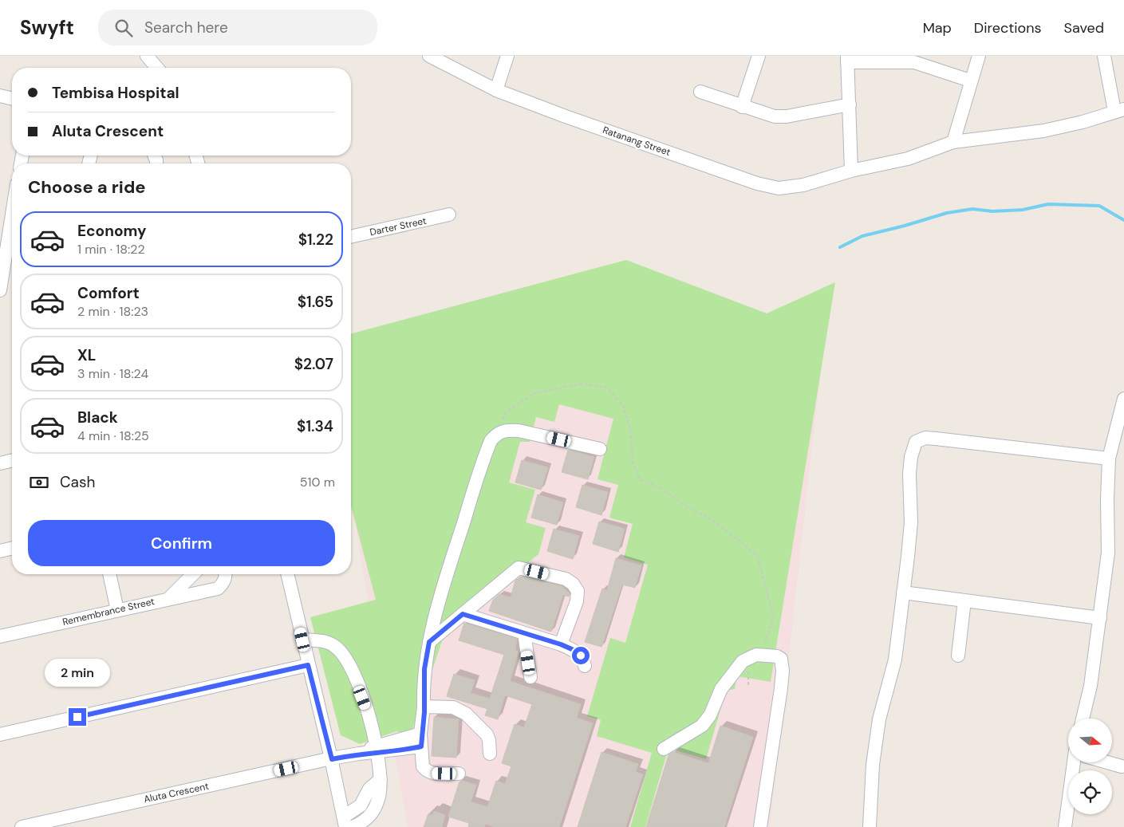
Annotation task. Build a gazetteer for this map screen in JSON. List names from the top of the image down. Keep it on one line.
{"streets":{"street":["Ratanang Street","Darter Street","Remembrance Street","Aluta Crescent"]},"north":"right","page":{"header":"Swyft","search":"Search here","nav":["Map","Directions","Saved"],"banner":["Tembisa Hospital","Aluta Crescent"],"heading":"Choose a ride","list":[{"name":"Economy","note":"1 min · 18:22","value":"$1.22"},{"name":"Comfort","note":"2 min · 18:23","value":"$1.65"},{"name":"XL","note":"3 min · 18:24","value":"$2.07"},{"name":"Black","note":"4 min · 18:25","value":"$1.34"}],"pay":["Cash","510 m"],"buttons":"Confirm","bubble":"2 min"}}
